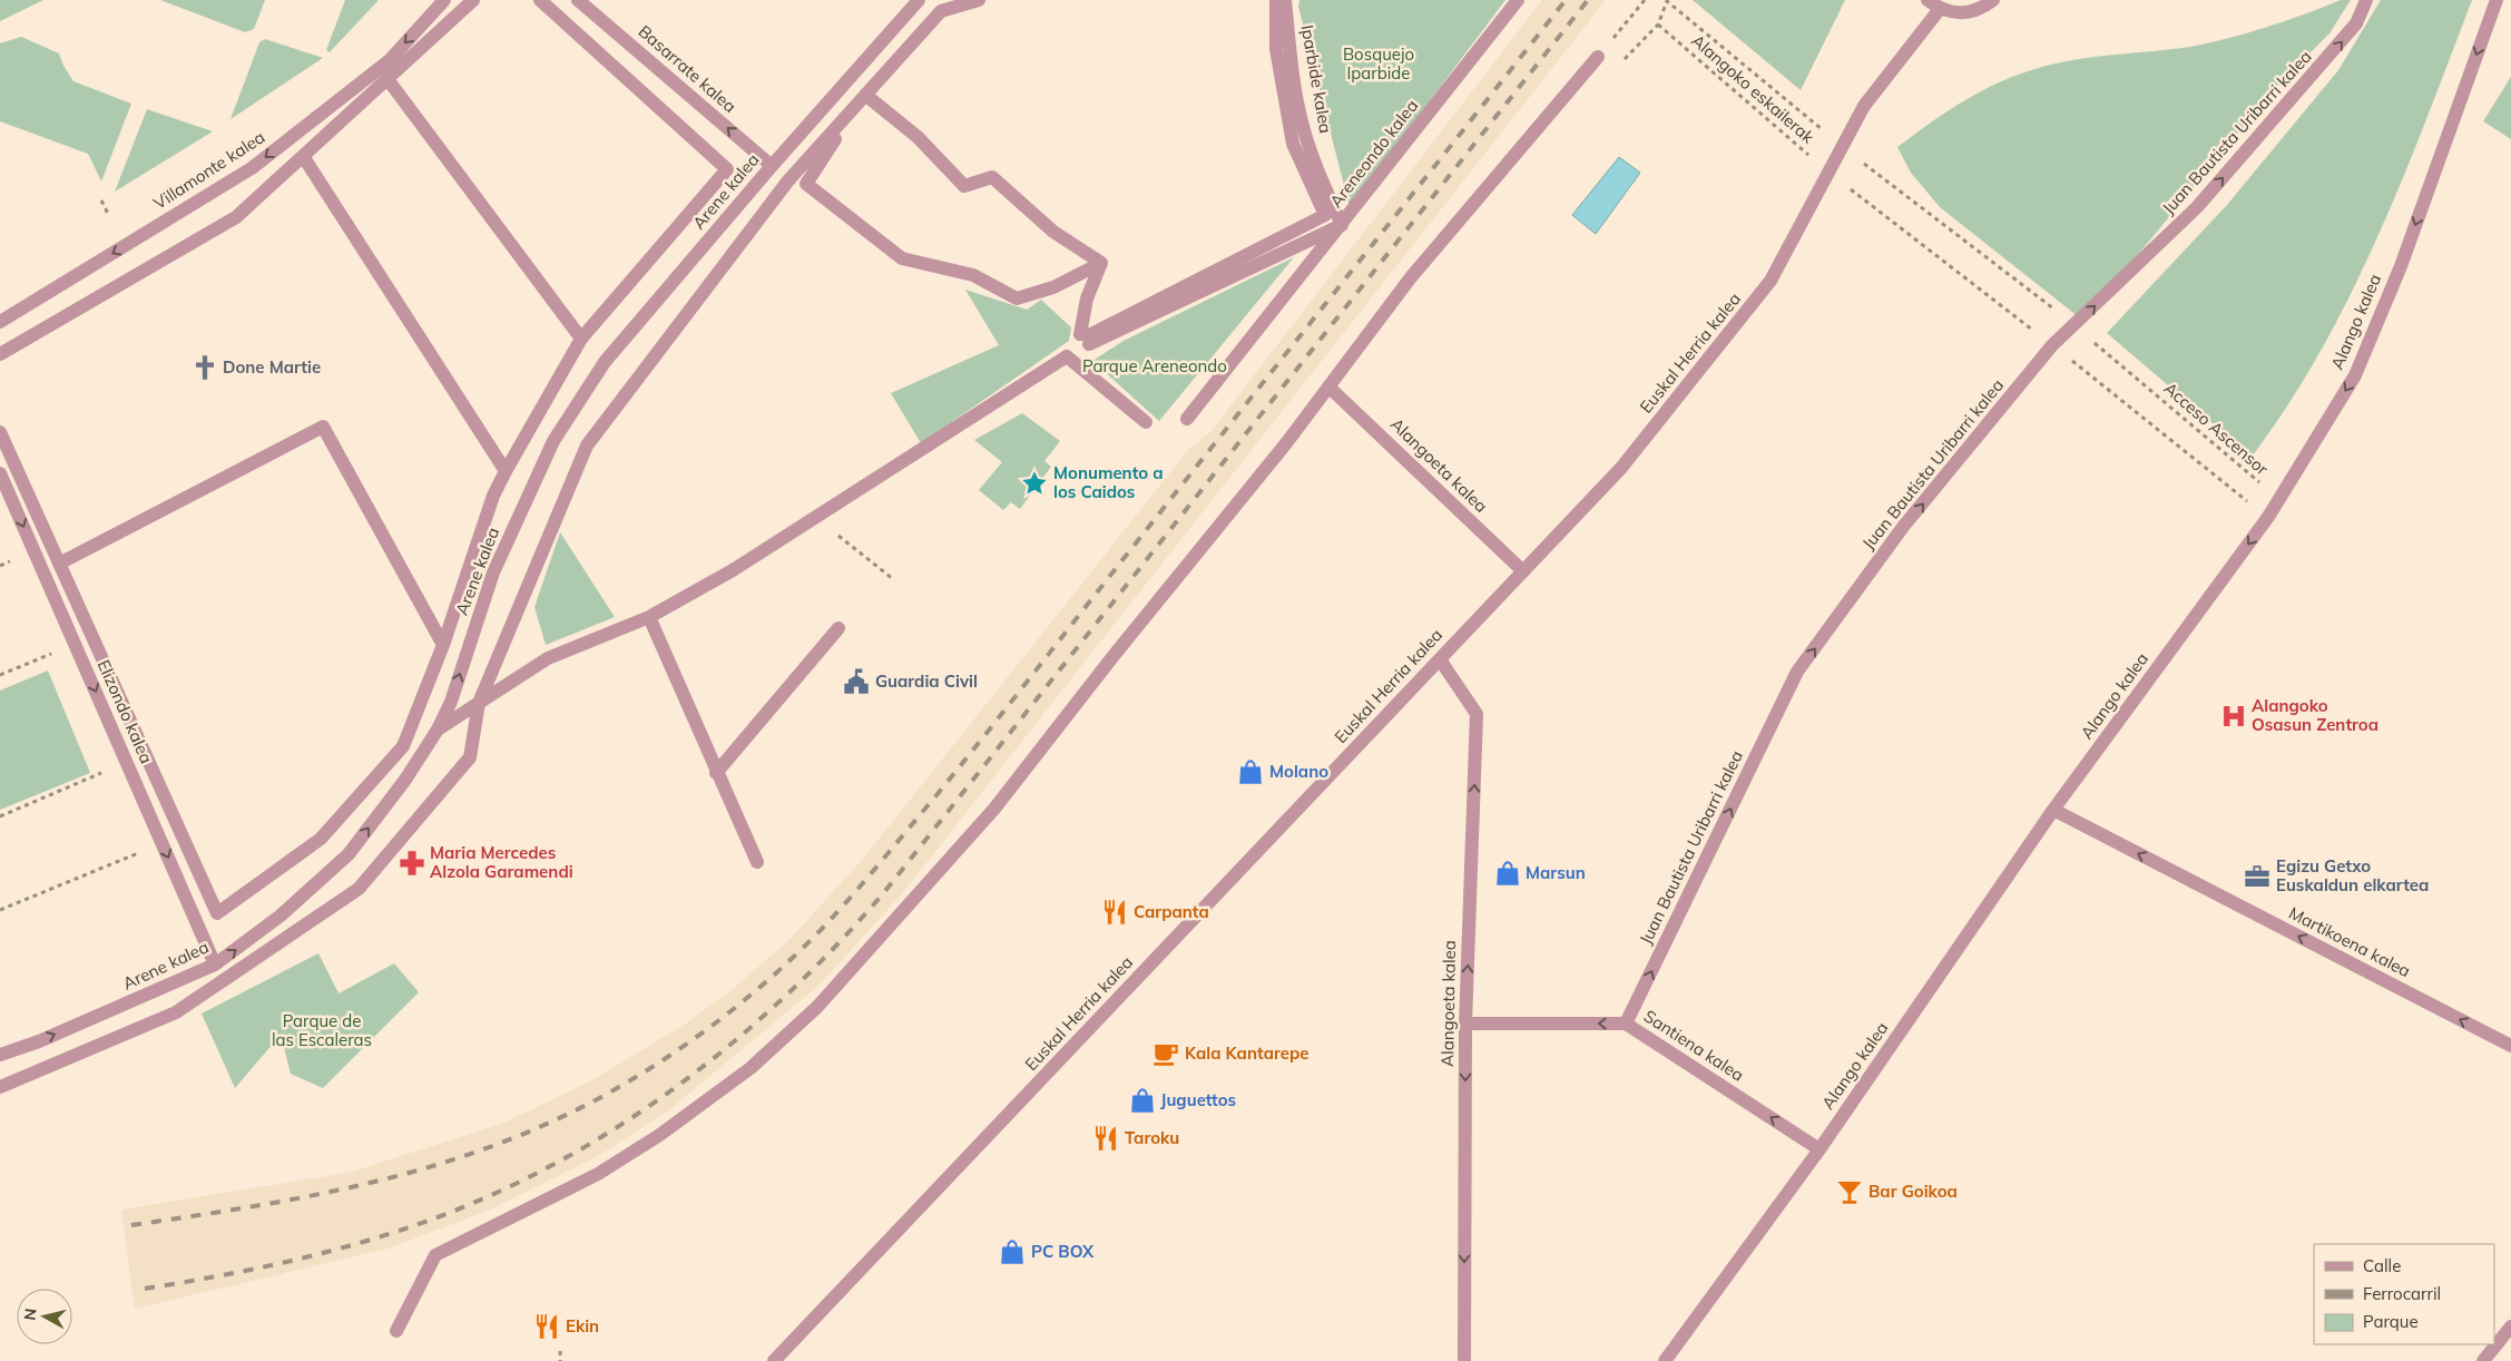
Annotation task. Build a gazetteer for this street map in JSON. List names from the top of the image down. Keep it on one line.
{"streets":{"street":["Basarrate kalea","Iparbide kalea","Juan Bautista Uribarri kalea","Areneondo kalea","Villamonte kalea","Arene kalea","Alango kalea","Euskal Herria kalea","Alangoeta kalea","Elizondo kalea","Martikoena kalea","Santiena kalea"],"path":["Alangoko eskailerak","Acceso Ascensor"]},"crossings":[["Basarrate kalea","Arene kalea"],["Iparbide kalea","Areneondo kalea"],["Alangoko eskailerak","Euskal Herria kalea"],["Juan Bautista Uribarri kalea","Santiena kalea"],["Arene kalea","Elizondo kalea"],["Alango kalea","Acceso Ascensor"],["Alango kalea","Martikoena kalea"],["Alango kalea","Santiena kalea"],["Euskal Herria kalea","Alangoeta kalea"],["Alangoeta kalea","Santiena kalea"]],"one_way":["Basarrate kalea","Juan Bautista Uribarri kalea","Alango kalea","Elizondo kalea","Martikoena kalea","Santiena kalea"],"parks":["Bosquejo Iparbide","Parque Areneondo","Parque de las Escaleras"],"places":{"church":["Done Martie"],"place":["Monumento a los Caidos"],"public building":["Guardia Civil"],"hospital":["Alangoko Osasun Zentroa"],"shop":["Molano","Marsun","Juguettos","PC BOX"],"pharmacy":["Maria Mercedes Alzola Garamendi"],"office":["Egizu Getxo Euskaldun elkartea"],"restaurant":["Carpanta","Taroku","Ekin"],"cafe":["Kala Kantarepe"],"bar":["Bar Goikoa"]},"legend":["Calle","Ferrocarril","Parque"],"north":"left"}
